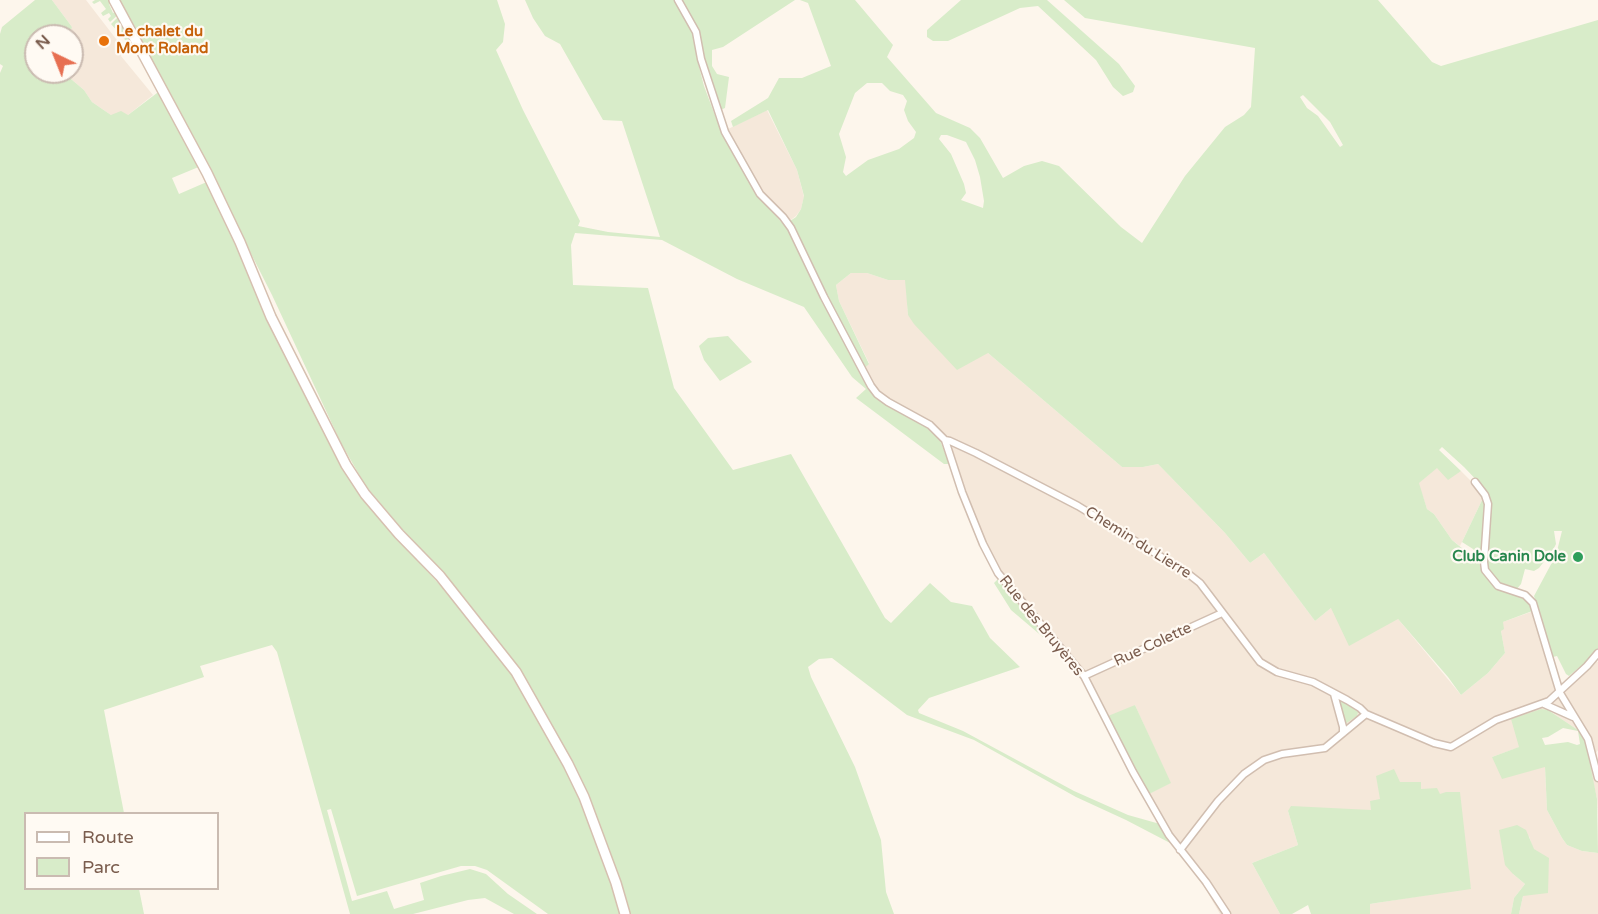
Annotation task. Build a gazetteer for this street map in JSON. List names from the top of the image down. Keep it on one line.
{"streets":{"street":["Chemin du Lierre","Rue des Bruyères","Rue Colette"]},"crossings":[["Chemin du Lierre","Rue des Bruyères"],["Chemin du Lierre","Rue Colette"],["Rue des Bruyères","Rue Colette"]],"places":["Le chalet du Mont Roland","Club Canin Dole"],"legend":["Route","Parc"],"north":"top left"}
